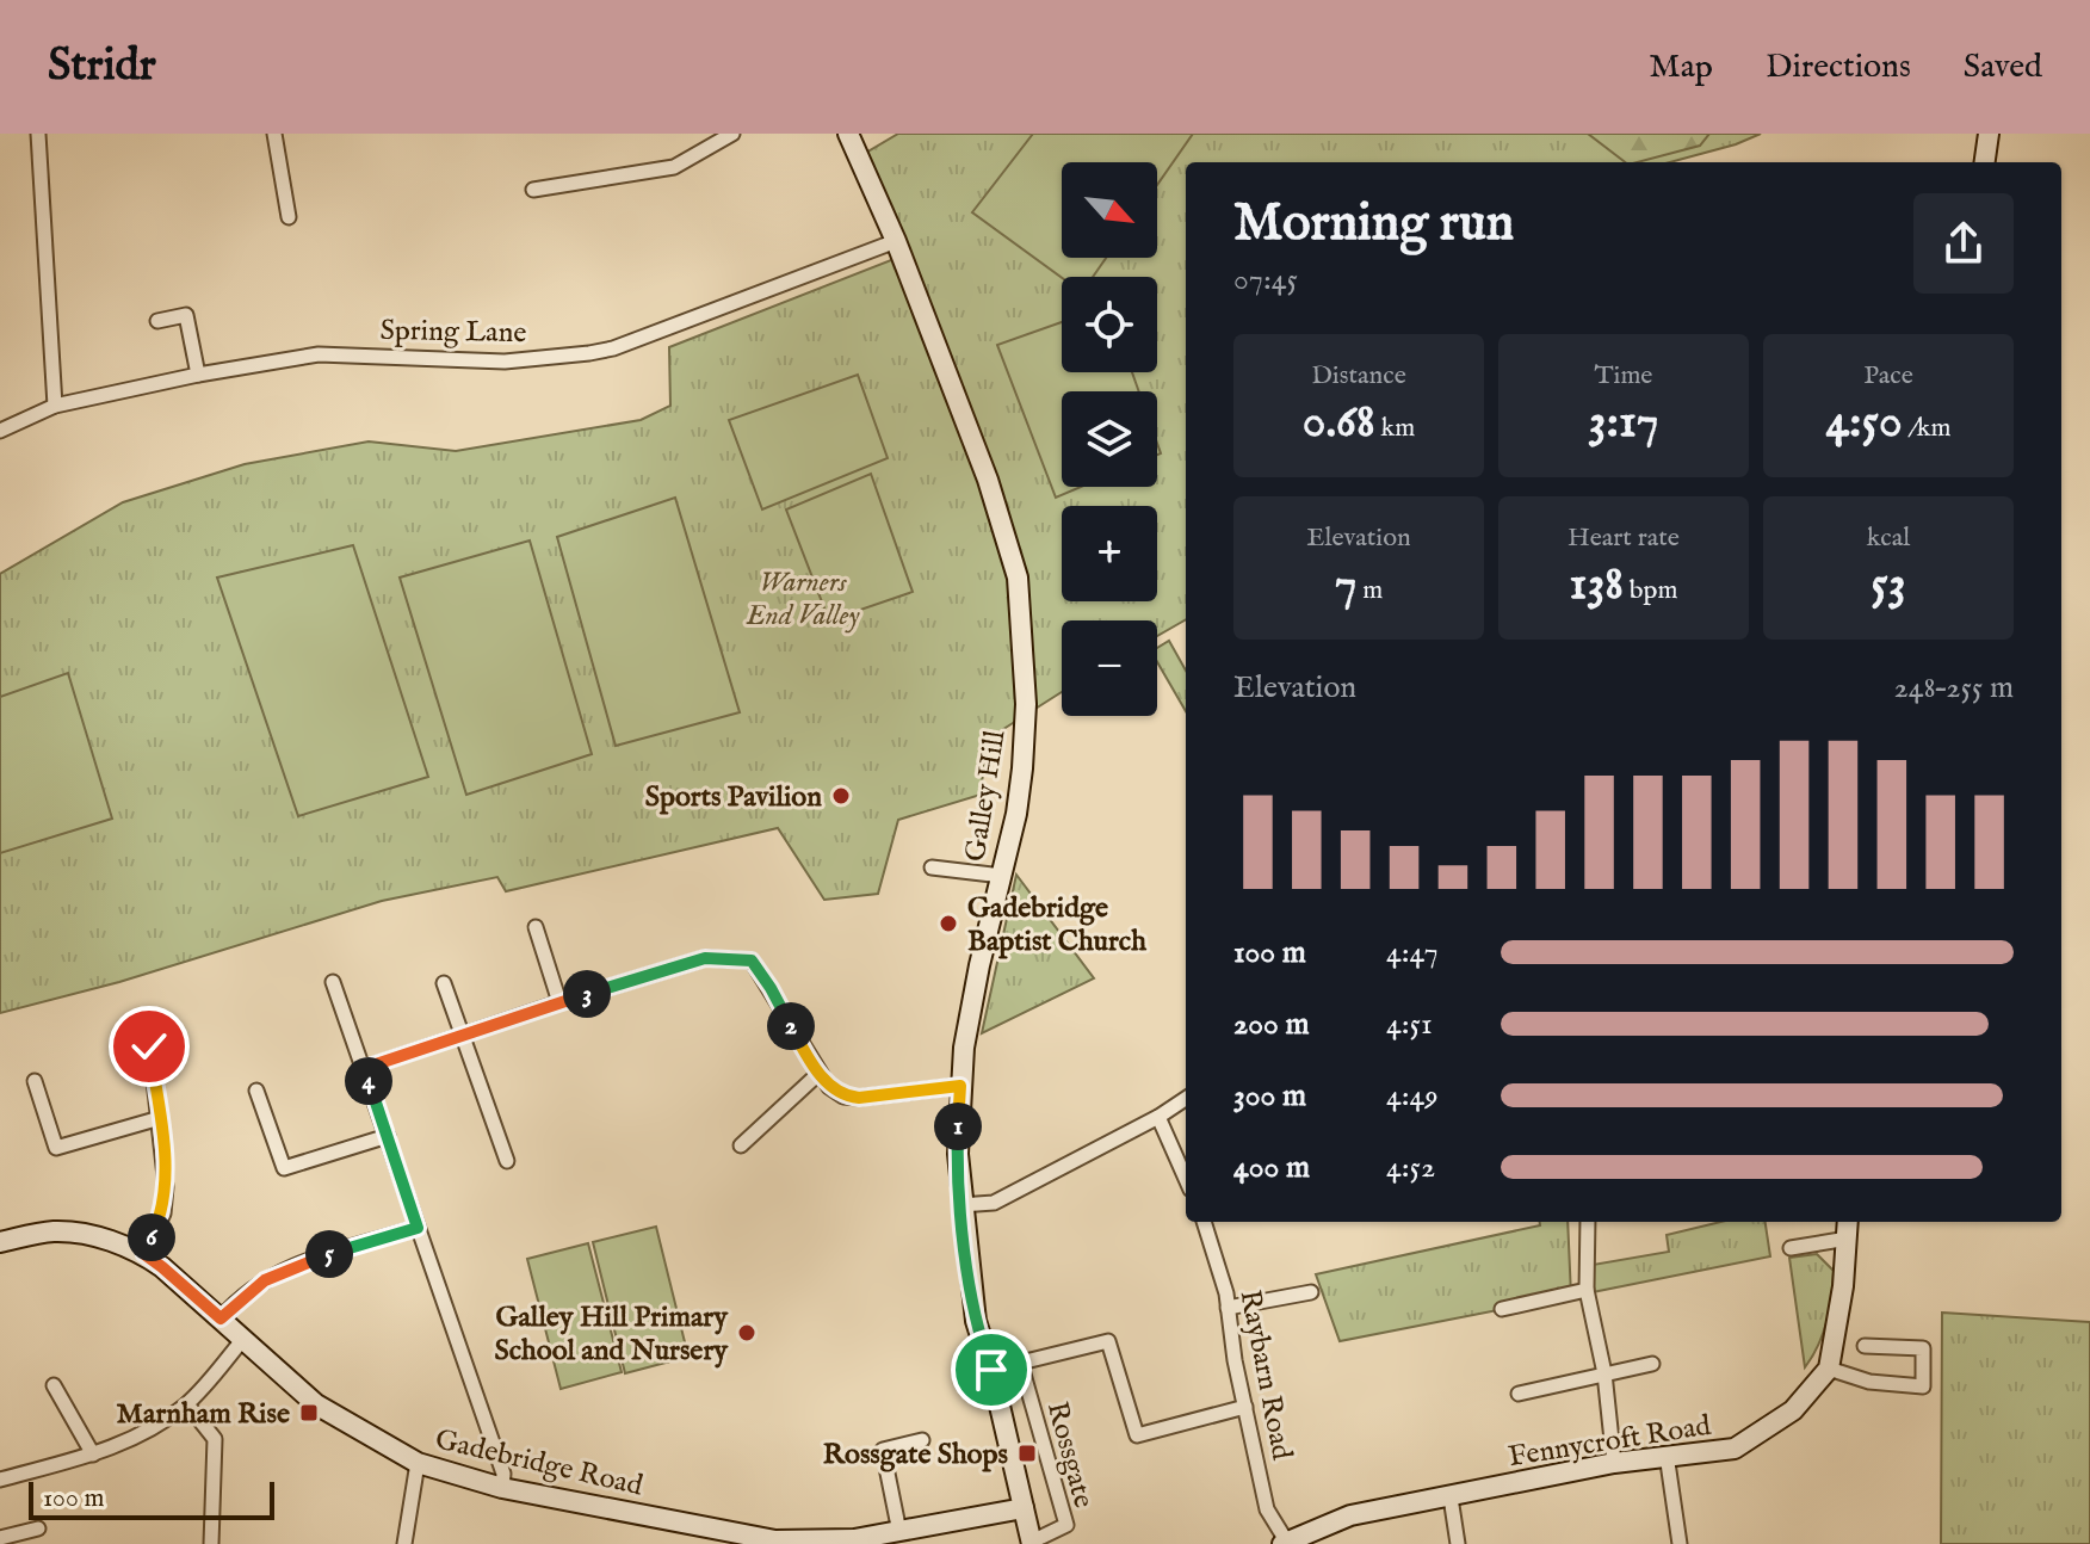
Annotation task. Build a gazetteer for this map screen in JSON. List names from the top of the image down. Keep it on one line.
{"streets":{"street":["Spring Lane","Galley Hill","Raybarn Road","Fennycroft Road","Rossgate","Gadebridge Road"]},"crossings":[["Spring Lane","Galley Hill"],["Galley Hill","Rossgate"],["Galley Hill","Gadebridge Road"],["Raybarn Road","Fennycroft Road"]],"parks":["Warners End Valley"],"places":{"other":["Sports Pavilion","Gadebridge Baptist Church","Galley Hill Primary School and Nursery"],"transit":["Marnham Rise","Rossgate Shops"]},"scale_bar":"100 m","north":"bottom right","page":{"header":"Stridr","nav":["Map","Directions","Saved"],"map_buttons":["+","−"],"heading":["Morning run","07:45"],"stats":[["Distance","0.68 km"],["Time","3:17"],["Pace","4:50 /km"],["Elevation","7 m"],["Heart rate","138 bpm"],["kcal","53"]],"chart":["Elevation","248–255 m"],"list":[{"name":"100 m","note":"4:47"},{"name":"200 m","note":"4:51"},{"name":"300 m","note":"4:49"},{"name":"400 m","note":"4:52"}],"pins":["3","2","4","1","6","5"],"scale":"100 m"}}
